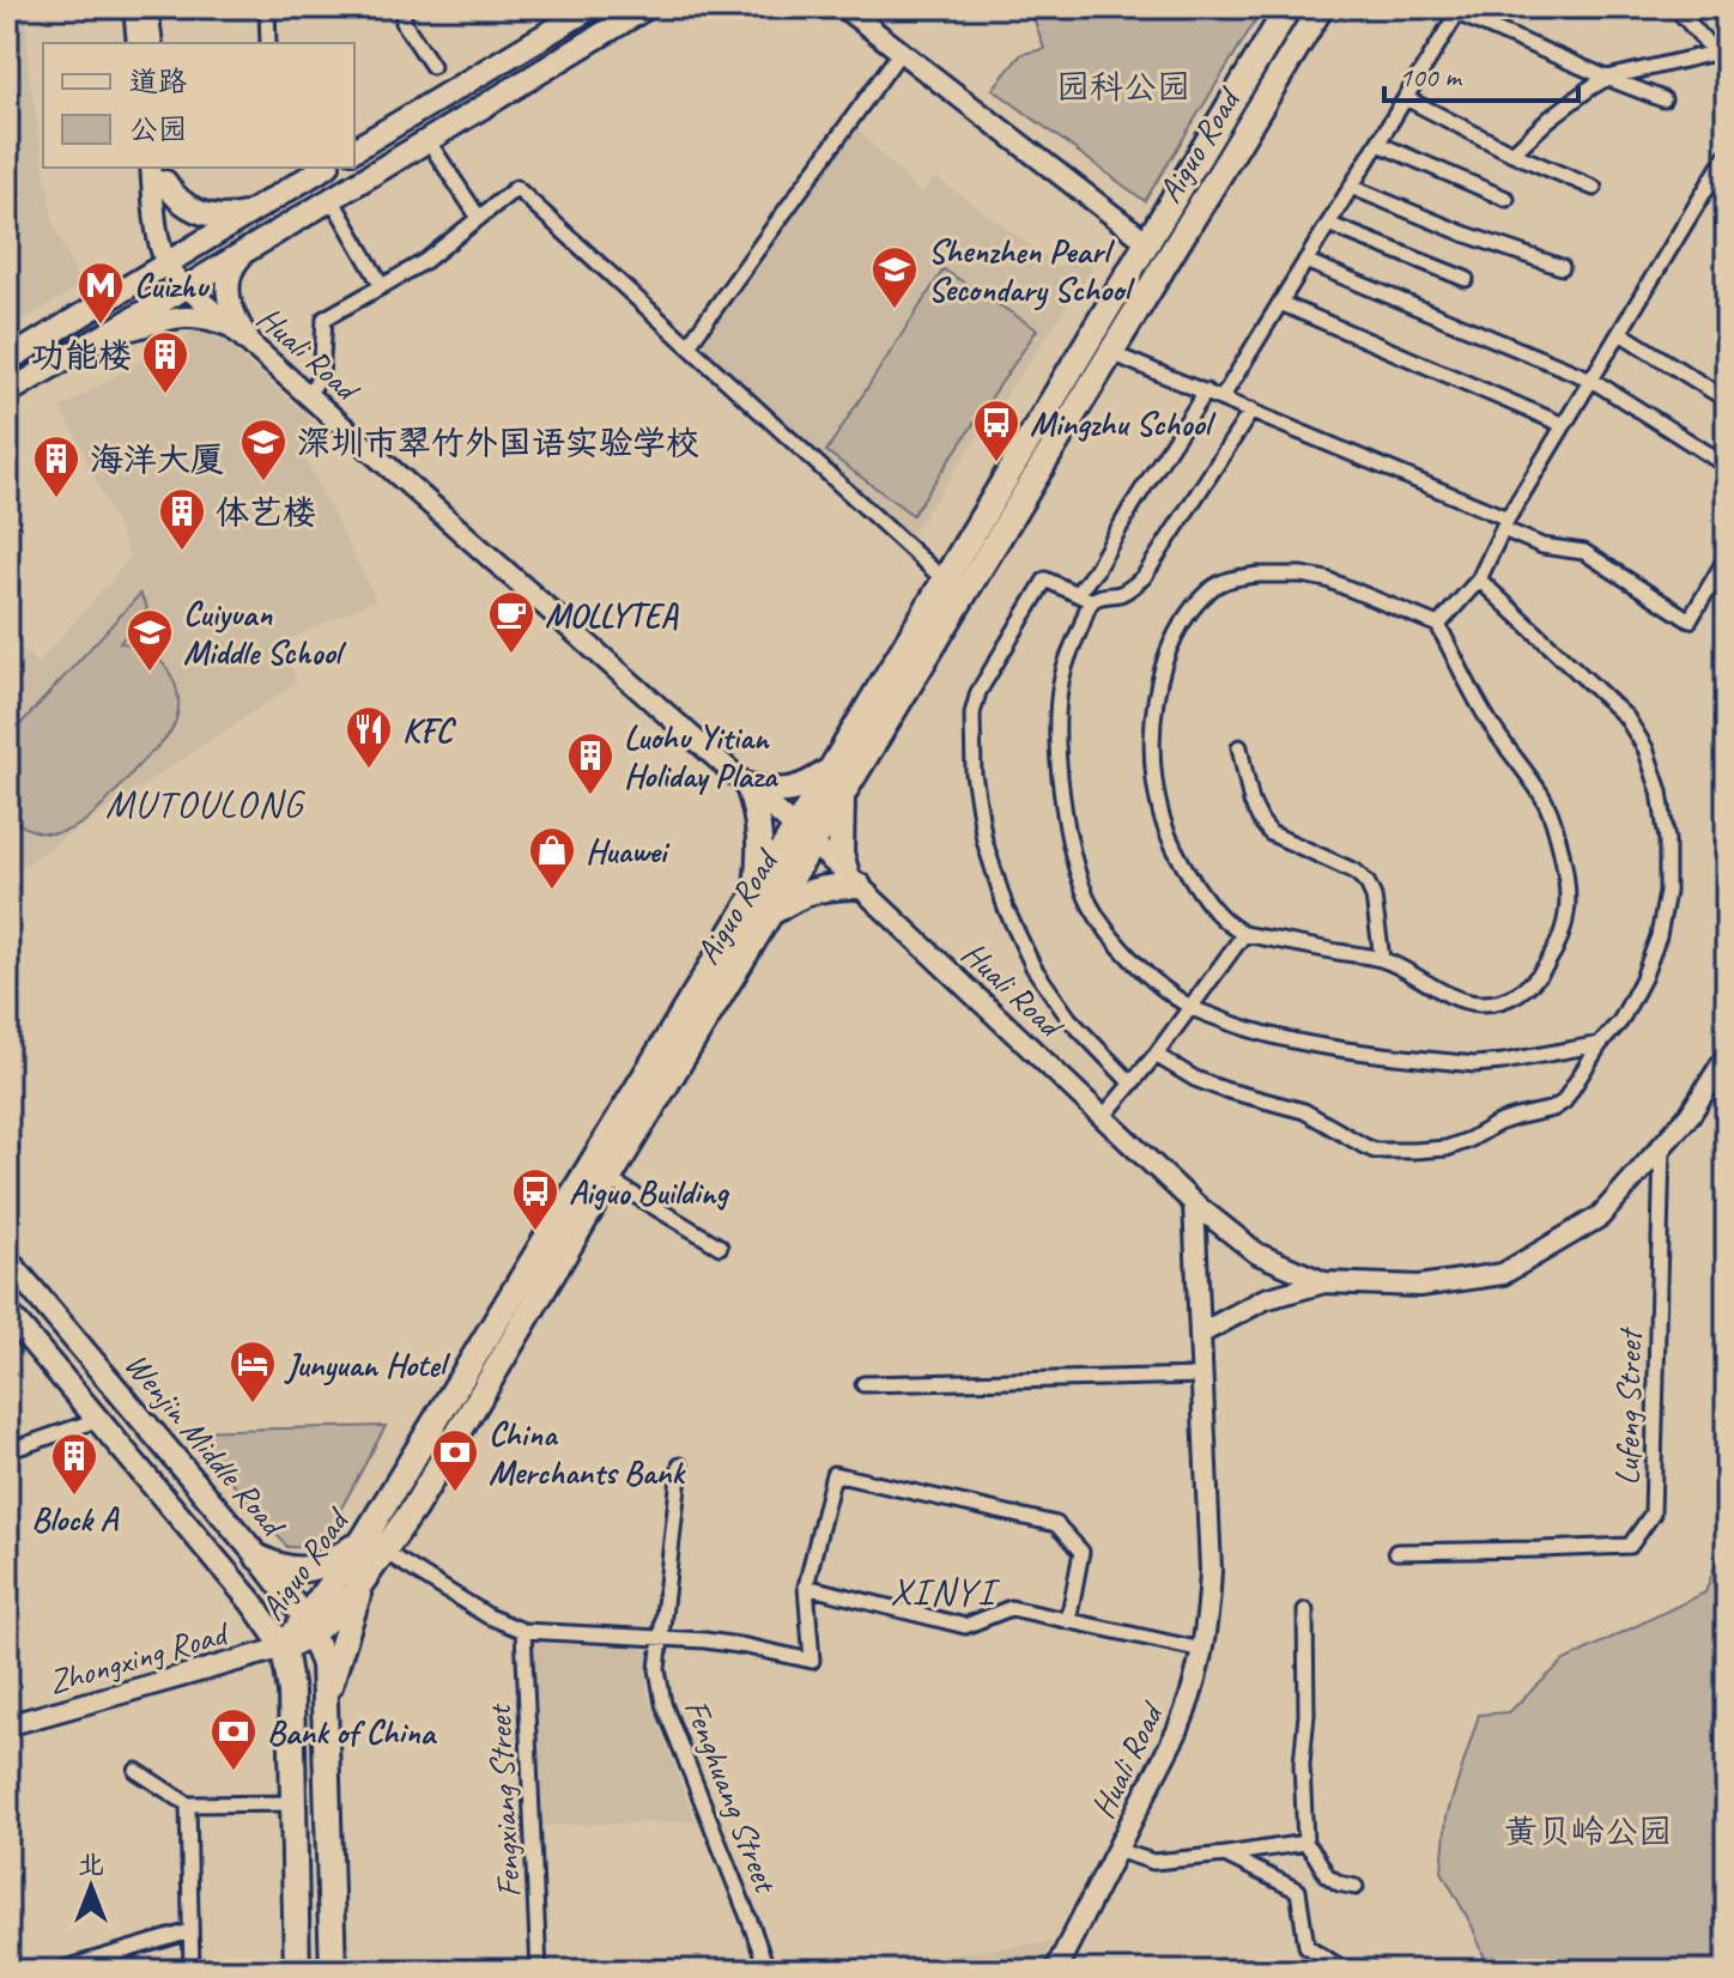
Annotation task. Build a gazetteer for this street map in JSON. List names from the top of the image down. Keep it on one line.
{"streets":{"highway":["Aiguo Road","Wenjin Middle Road"],"street":["Huali Road","Lufeng Street","Zhongxing Road","Fenghuang Street","Fengxiang Street"]},"crossings":[["Aiguo Road","Huali Road"],["Aiguo Road","Wenjin Middle Road"],["Aiguo Road","Zhongxing Road"],["Wenjin Middle Road","Zhongxing Road"]],"districts":["MUTOULONG","XINYI"],"parks":["园科公园","黄贝岭公园"],"places":{"school or university":["Shenzhen Pearl Secondary School","深圳市翠竹外国语实验学校","Cuiyuan Middle School"],"metro station":["Cuizhu"],"building":["功能楼","海洋大厦","体艺楼","Luohu Yitian Holiday Plaza","Block A"],"bus stop":["Mingzhu School","Aiguo Building"],"cafe":["MOLLYTEA"],"restaurant":["KFC"],"shop":["Huawei"],"hotel":["Junyuan Hotel"],"bank":["China Merchants Bank","Bank of China"]},"legend":["道路","公园"],"scale_bar":"100 m","north":"top"}
